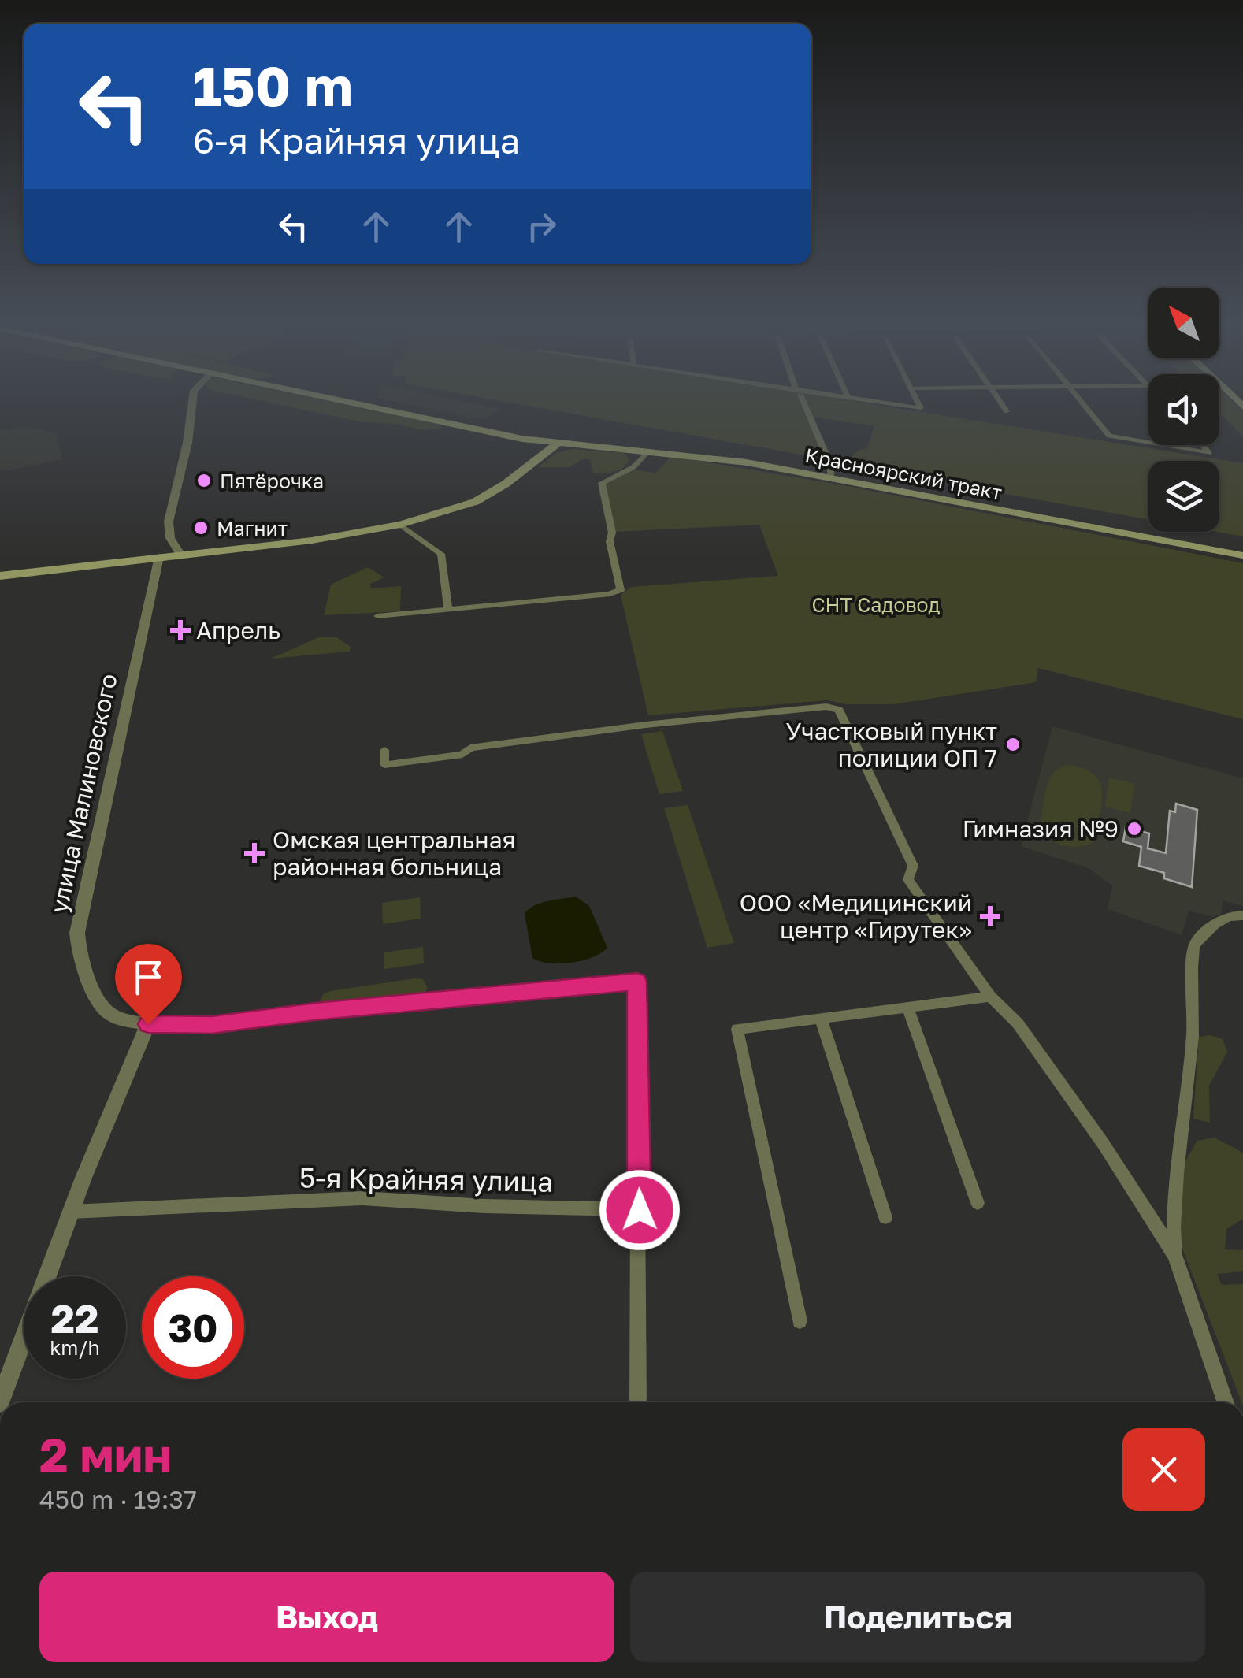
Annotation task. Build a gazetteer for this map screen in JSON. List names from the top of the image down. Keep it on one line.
{"streets":{"main road":["Красноярский тракт"],"street":["улица Малиновского","5-я Крайняя улица"]},"parks":["СНТ Садовод"],"places":{"other":["Пятёрочка","Магнит","Участковый пункт полиции ОП 7","Гимназия №9"],"health":["Апрель","Омская центральная районная больница","ООО «Медицинский центр «Гирутек»"]},"north":"top left","page":{"turn":["150 m","6-я Крайняя улица"],"speed":"22 km/h","limit":"30","heading":["2 мин","450 m · 19:37"],"buttons":["Выход","Поделиться"]}}
